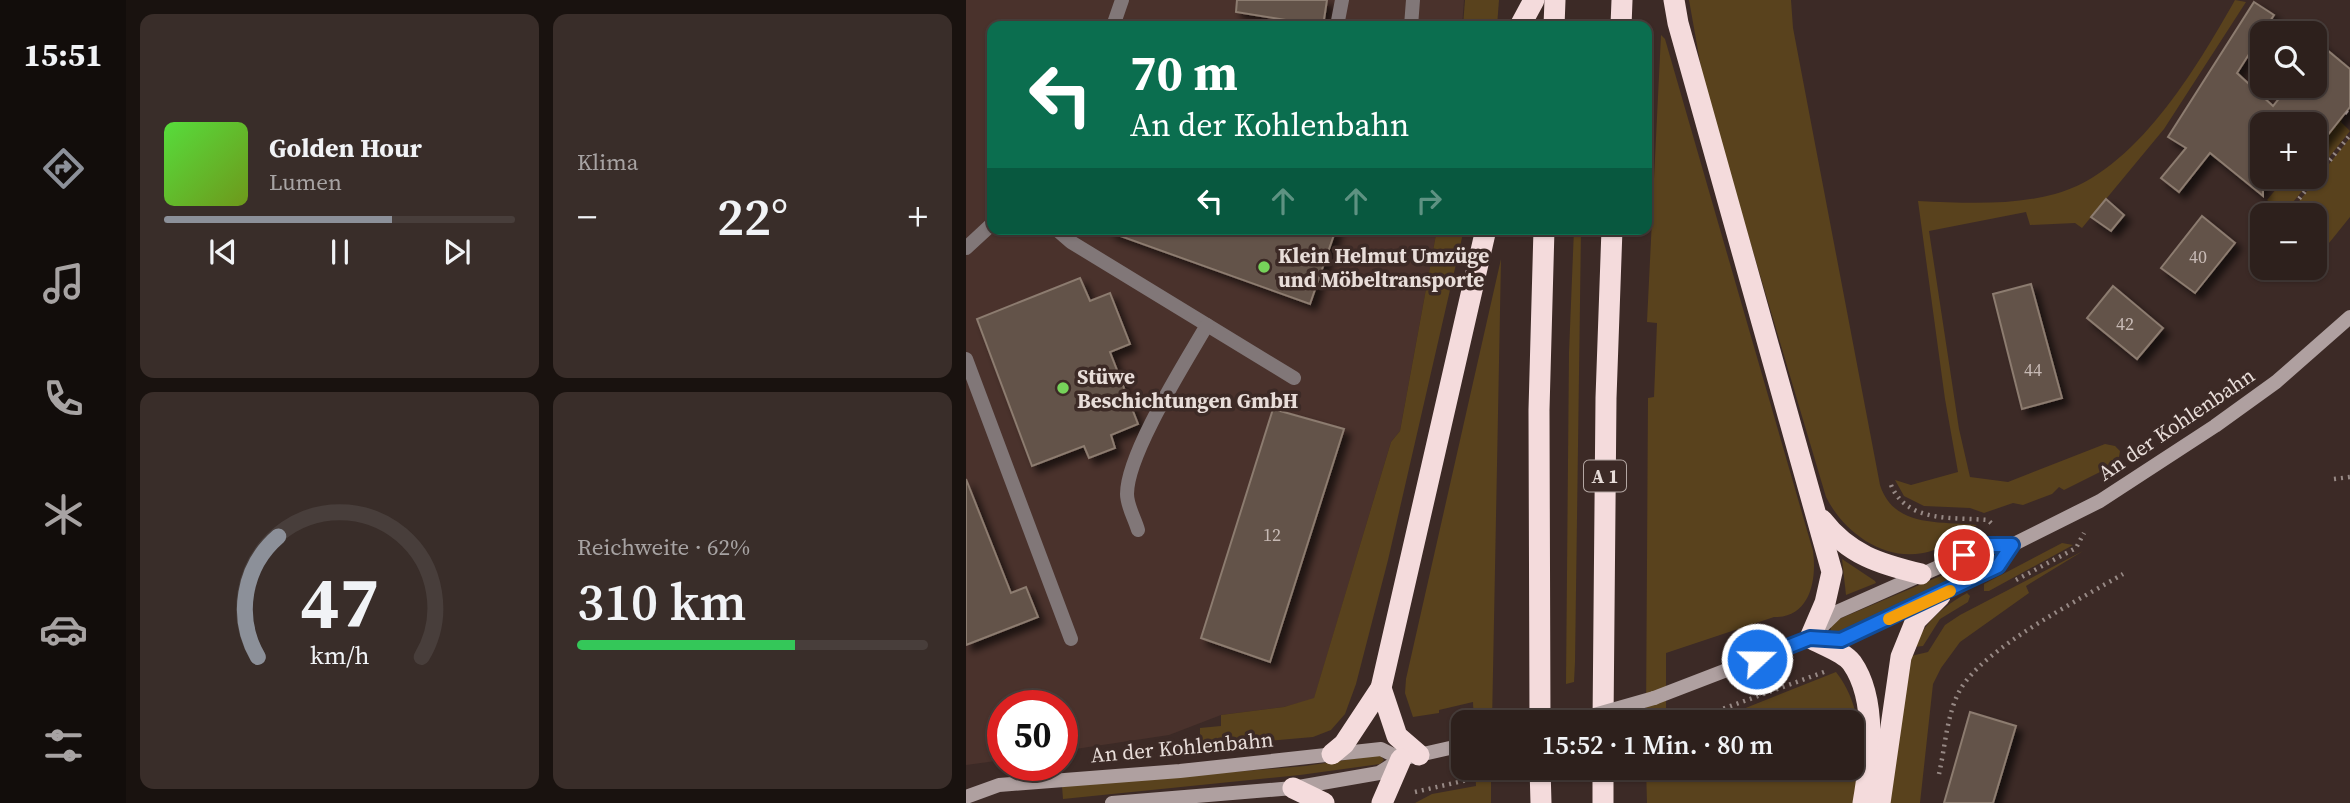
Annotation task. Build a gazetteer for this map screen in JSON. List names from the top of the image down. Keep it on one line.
{"streets":{"highway":["A 1"],"main road":["An der Kohlenbahn"]},"places":["Klein Helmut Umzüge und Möbeltransporte","Stüwe Beschichtungen GmbH"],"house_numbers":["40","42","44","12"],"page":{"tabs":"15:51","tile":["Klima",["Reichweite · 62%","310 km"]],"map_buttons":["+","−"],"turn":["70 m","An der Kohlenbahn"],"song":["Golden Hour","Lumen"],"heat":["−","22°","+"],"limit":"50","trip":"15:52 · 1 Min. · 80 m","gauge":["47","km/h"]}}
